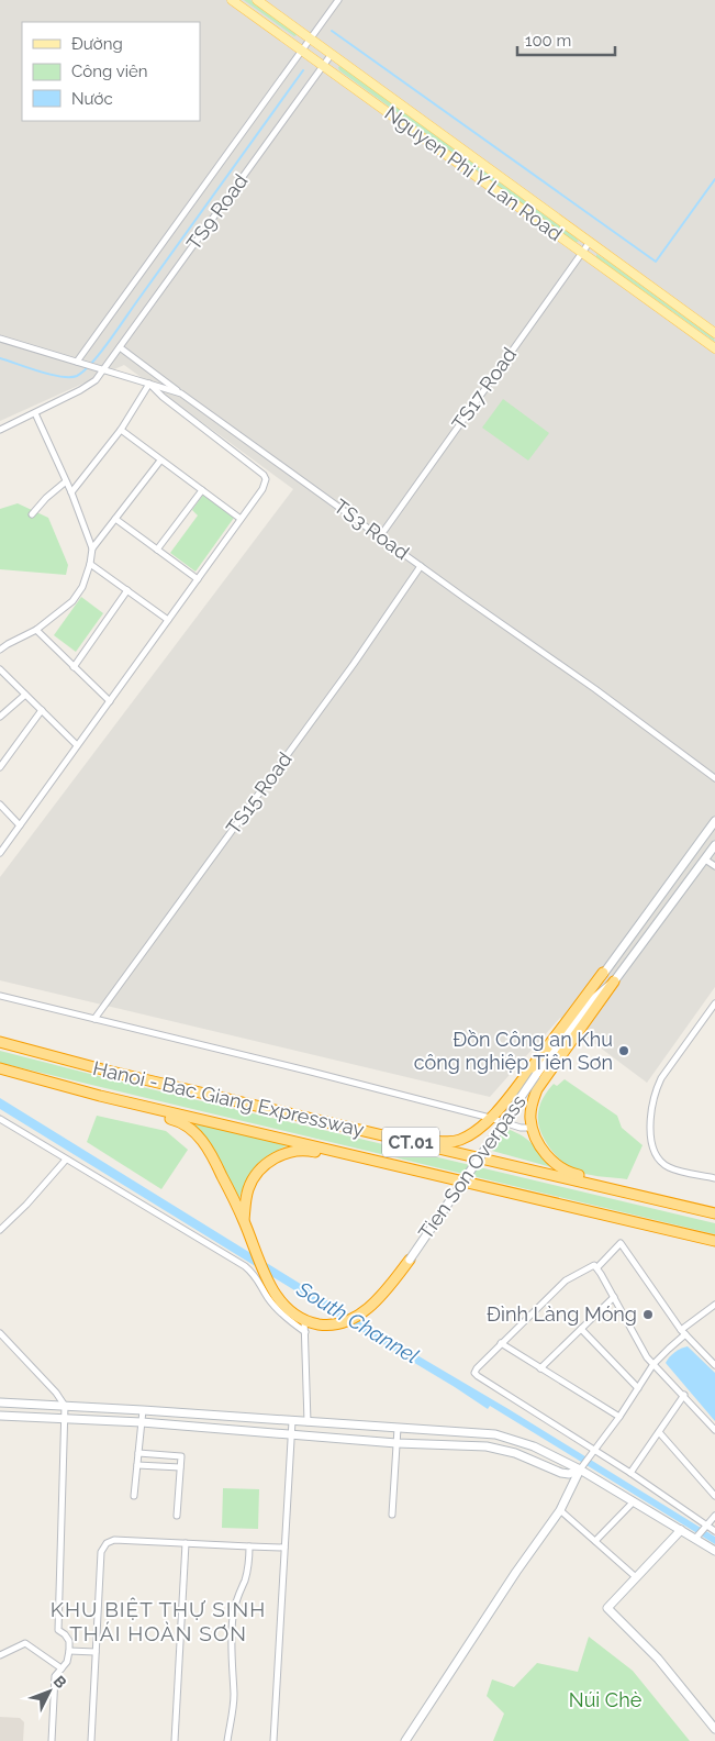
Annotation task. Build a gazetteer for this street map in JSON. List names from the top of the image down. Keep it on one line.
{"streets":{"highway":["Hanoi - Bac Giang Expressway","CT.01"],"main road":["Nguyen Phi Y Lan Road","Tien Son Overpass"],"street":["TS9 Road","TS17 Road","TS3 Road","TS15 Road"]},"crossings":[["Nguyen Phi Y Lan Road","TS9 Road"],["Nguyen Phi Y Lan Road","TS17 Road"],["TS9 Road","TS3 Road"],["TS17 Road","TS3 Road"],["TS3 Road","TS15 Road"]],"districts":["KHU BIỆT THỰ SINH THÁI HOÀN SƠN"],"water":["South Channel"],"parks":["Núi Chè"],"places":["Đồn Công an Khu công nghiệp Tiên Sơn","Đình Làng Móng"],"legend":["Đường","Công viên","Nước"],"scale_bar":"100 m","north":"top right"}
